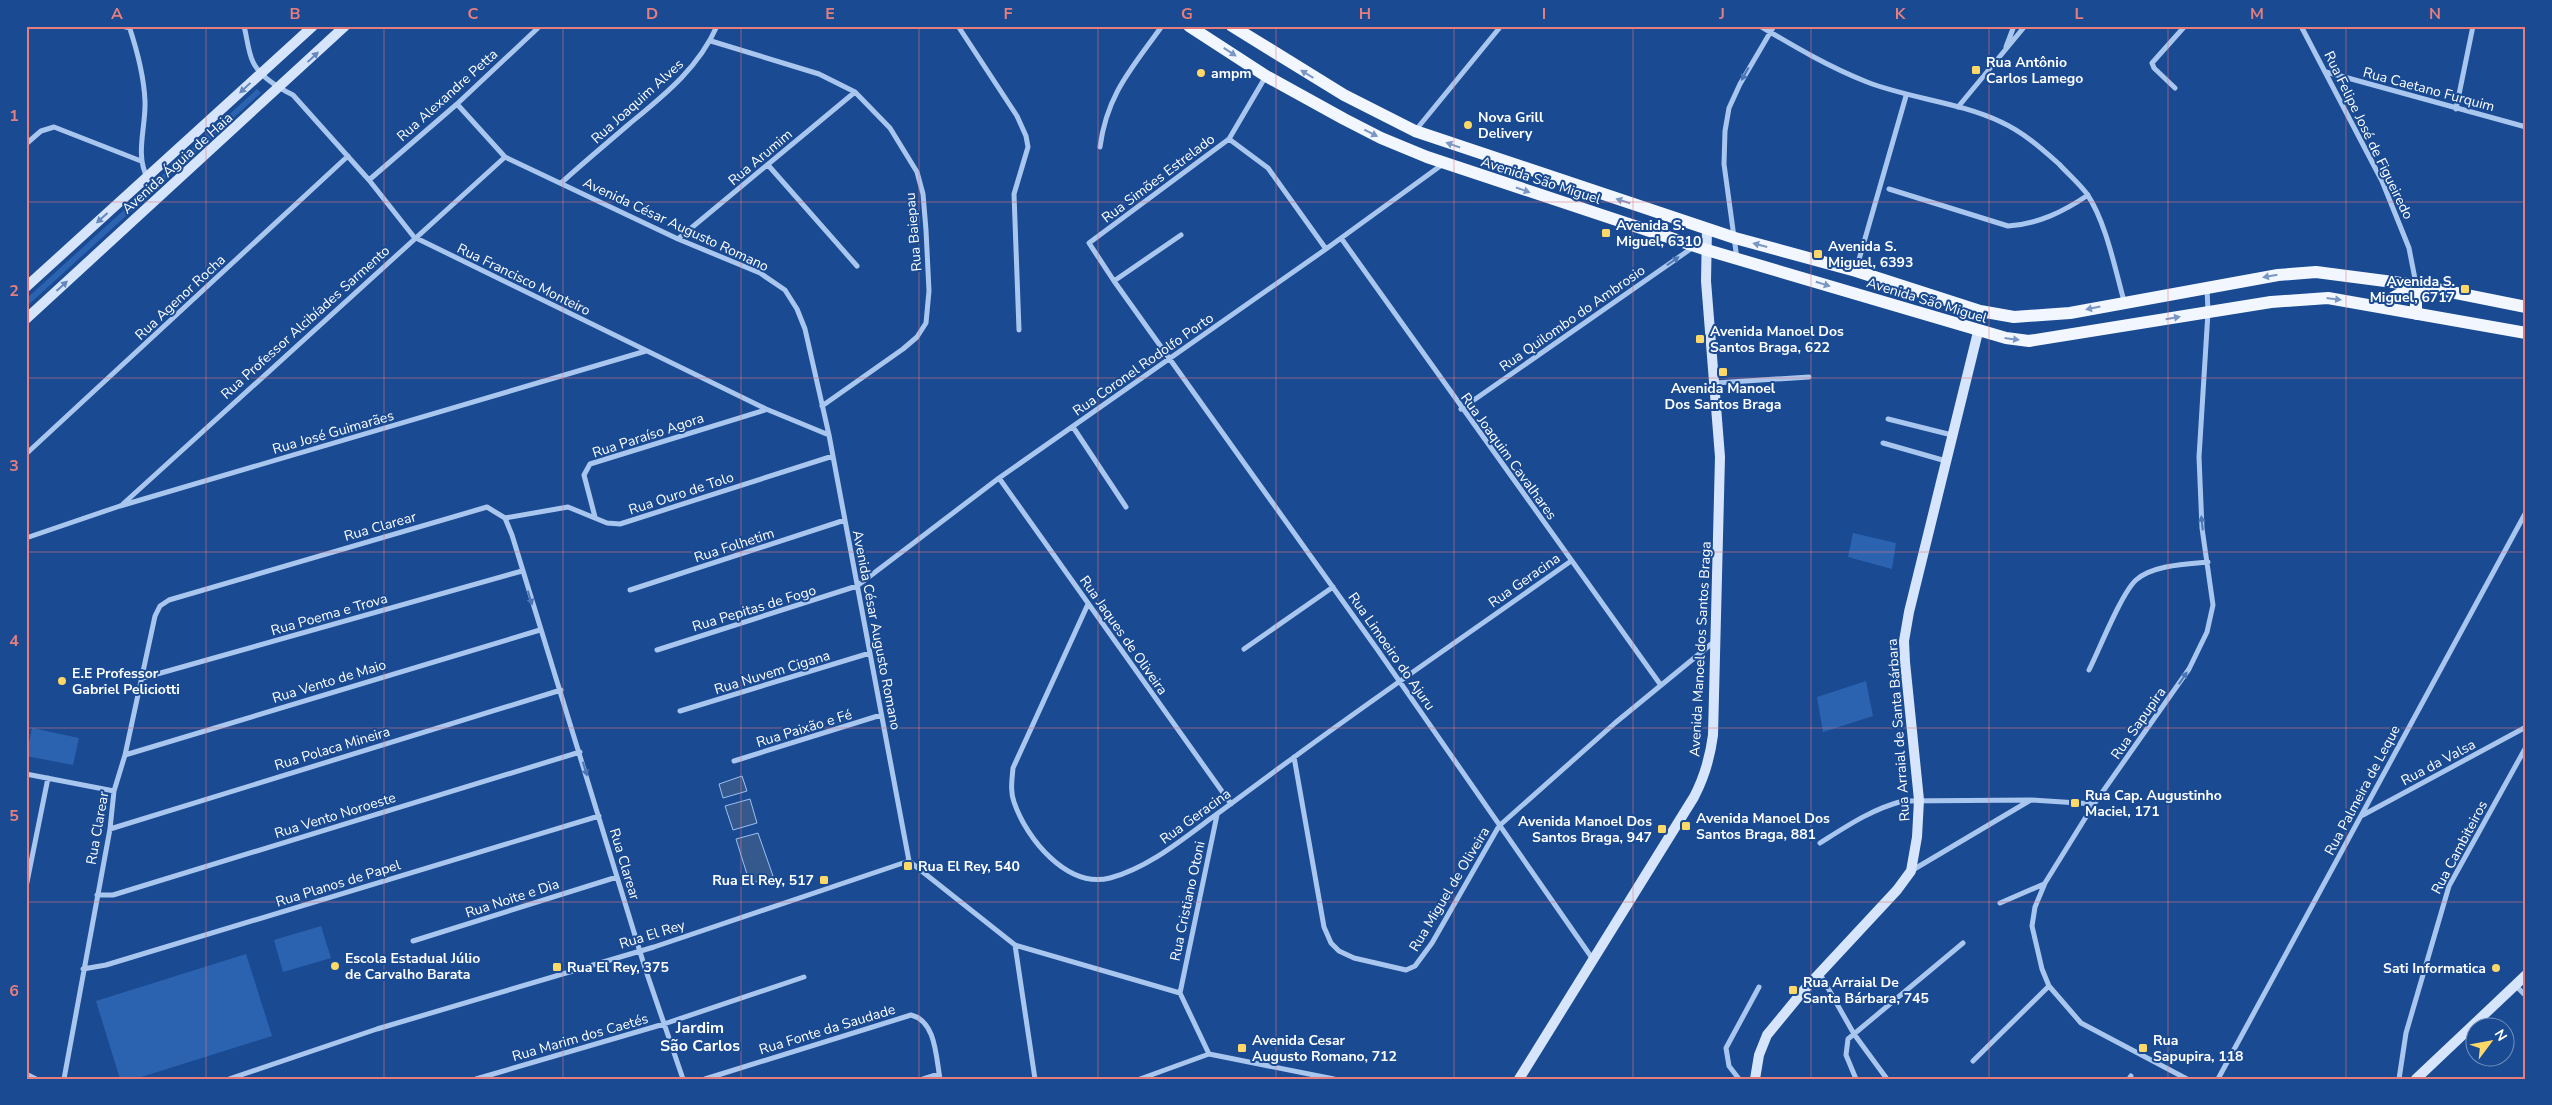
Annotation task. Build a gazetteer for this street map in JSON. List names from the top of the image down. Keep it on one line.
{"streets":{"main road":["Avenida São Miguel"],"street":["Rua Caetano Furquim","Rua Alexandre Petta","Rua Joaquim Alves","Rua Felipe José de Figueiredo","Rua Arumim","Avenida Águia de Haia","Rua Simões Estrelado","Avenida César Augusto Romano","Rua Baiepau","Rua Francisco Monteiro","Rua Agenor Rocha","Rua Quilombo do Ambrosio","Rua Professor Alcibíades Sarmento","Rua Coronel Rodolfo Porto","Rua José Guimarães","Rua Paraíso Agora","Rua Joaquim Cavalhares","Rua Ouro de Tolo","Rua Clarear","Rua Folhetim","Rua Geracina","Rua Pepitas de Fogo","Rua Poema e Trova","Rua Jaques de Oliveira","Avenida Manoel dos Santos Braga","Rua Limoeiro do Ajuru","Rua Nuvem Cigana","Rua Vento de Maio","Rua Sapupira","Rua Paixão e Fé","Rua Arraial de Santa Bárbara","Rua Polaca Mineira","Rua da Valsa","Rua Palmeira de Leque","Rua Vento Noroeste","Rua Cambiteiros","Rua Planos de Papel","Rua Miguel de Oliveira","Rua Noite e Dia","Rua Cristiano Otoni","Rua El Rey","Rua Fonte da Saudade","Rua Marim dos Caetés"]},"crossings":[["Rua Caetano Furquim","Rua Felipe José de Figueiredo"],["Rua Alexandre Petta","Avenida César Augusto Romano"],["Rua Alexandre Petta","Rua Francisco Monteiro"],["Rua Joaquim Alves","Avenida César Augusto Romano"],["Rua Joaquim Alves","Rua Baiepau"],["Rua Felipe José de Figueiredo","Avenida São Miguel"],["Rua Arumim","Avenida César Augusto Romano"],["Rua Arumim","Rua Baiepau"],["Avenida Águia de Haia","Rua Francisco Monteiro"],["Rua Simões Estrelado","Avenida São Miguel"],["Rua Simões Estrelado","Rua Limoeiro do Ajuru"],["Avenida São Miguel","Rua Quilombo do Ambrosio"],["Avenida São Miguel","Rua Coronel Rodolfo Porto"],["Avenida São Miguel","Avenida Manoel dos Santos Braga"],["Avenida São Miguel","Rua Sapupira"],["Avenida São Miguel","Rua Arraial de Santa Bárbara"],["Avenida César Augusto Romano","Rua Baiepau"],["Avenida César Augusto Romano","Rua Francisco Monteiro"],["Avenida César Augusto Romano","Rua Professor Alcibíades Sarmento"],["Avenida César Augusto Romano","Rua Coronel Rodolfo Porto"],["Avenida César Augusto Romano","Rua Ouro de Tolo"],["Avenida César Augusto Romano","Rua Folhetim"],["Avenida César Augusto Romano","Rua Pepitas de Fogo"],["Avenida César Augusto Romano","Rua Nuvem Cigana"],["Avenida César Augusto Romano","Rua Paixão e Fé"],["Avenida César Augusto Romano","Rua El Rey"],["Rua Francisco Monteiro","Rua Agenor Rocha"],["Rua Francisco Monteiro","Rua Professor Alcibíades Sarmento"],["Rua Francisco Monteiro","Rua José Guimarães"],["Rua Francisco Monteiro","Rua Paraíso Agora"],["Rua Quilombo do Ambrosio","Rua Joaquim Cavalhares"],["Rua Quilombo do Ambrosio","Avenida Manoel dos Santos Braga"],["Rua Professor Alcibíades Sarmento","Rua José Guimarães"],["Rua Coronel Rodolfo Porto","Rua Joaquim Cavalhares"],["Rua Coronel Rodolfo Porto","Rua Pepitas de Fogo"],["Rua Coronel Rodolfo Porto","Rua Jaques de Oliveira"],["Rua Coronel Rodolfo Porto","Rua Limoeiro do Ajuru"],["Rua Paraíso Agora","Rua Ouro de Tolo"],["Rua Joaquim Cavalhares","Rua Geracina"],["Rua Joaquim Cavalhares","Rua Miguel de Oliveira"],["Rua Ouro de Tolo","Rua Clarear"],["Rua Clarear","Rua Poema e Trova"],["Rua Clarear","Rua Vento de Maio"],["Rua Clarear","Rua Polaca Mineira"],["Rua Clarear","Rua Vento Noroeste"],["Rua Clarear","Rua Planos de Papel"],["Rua Clarear","Rua Noite e Dia"],["Rua Clarear","Rua El Rey"],["Rua Clarear","Rua Marim dos Caetés"],["Rua Geracina","Rua Jaques de Oliveira"],["Rua Geracina","Rua Limoeiro do Ajuru"],["Rua Geracina","Rua Miguel de Oliveira"],["Rua Geracina","Rua Cristiano Otoni"],["Avenida Manoel dos Santos Braga","Rua Limoeiro do Ajuru"],["Avenida Manoel dos Santos Braga","Rua Miguel de Oliveira"],["Rua Limoeiro do Ajuru","Rua Miguel de Oliveira"],["Rua da Valsa","Rua Palmeira de Leque"]],"one_way":["Rua Quilombo do Ambrosio","Rua Sapupira"],"districts":["Jardim São Carlos"],"places":{"transit":["Rua Antônio Carlos Lamego","Avenida S. Miguel, 6310","Avenida S. Miguel, 6393","Avenida S. Miguel, 6717","Avenida Manoel Dos Santos Braga, 622","Avenida Manoel Dos Santos Braga","Rua Cap. Augustinho Maciel, 171","Avenida Manoel Dos Santos Braga, 881","Avenida Manoel Dos Santos Braga, 947","Rua El Rey, 540","Rua El Rey, 517","Rua El Rey, 375","Rua Arraial De Santa Bárbara, 745","Avenida Cesar Augusto Romano, 712","Rua Sapupira, 118"],"other":["ampm","Nova Grill Delivery","E.E Professor Gabriel Peliciotti","Escola Estadual Júlio de Carvalho Barata","Sati Informatica"]},"north":"top right","grid":{"columns":["A","B","C","D","E","F","G","H","I","J","K","L","M","N"],"rows":["1","2","3","4","5","6"]}}
